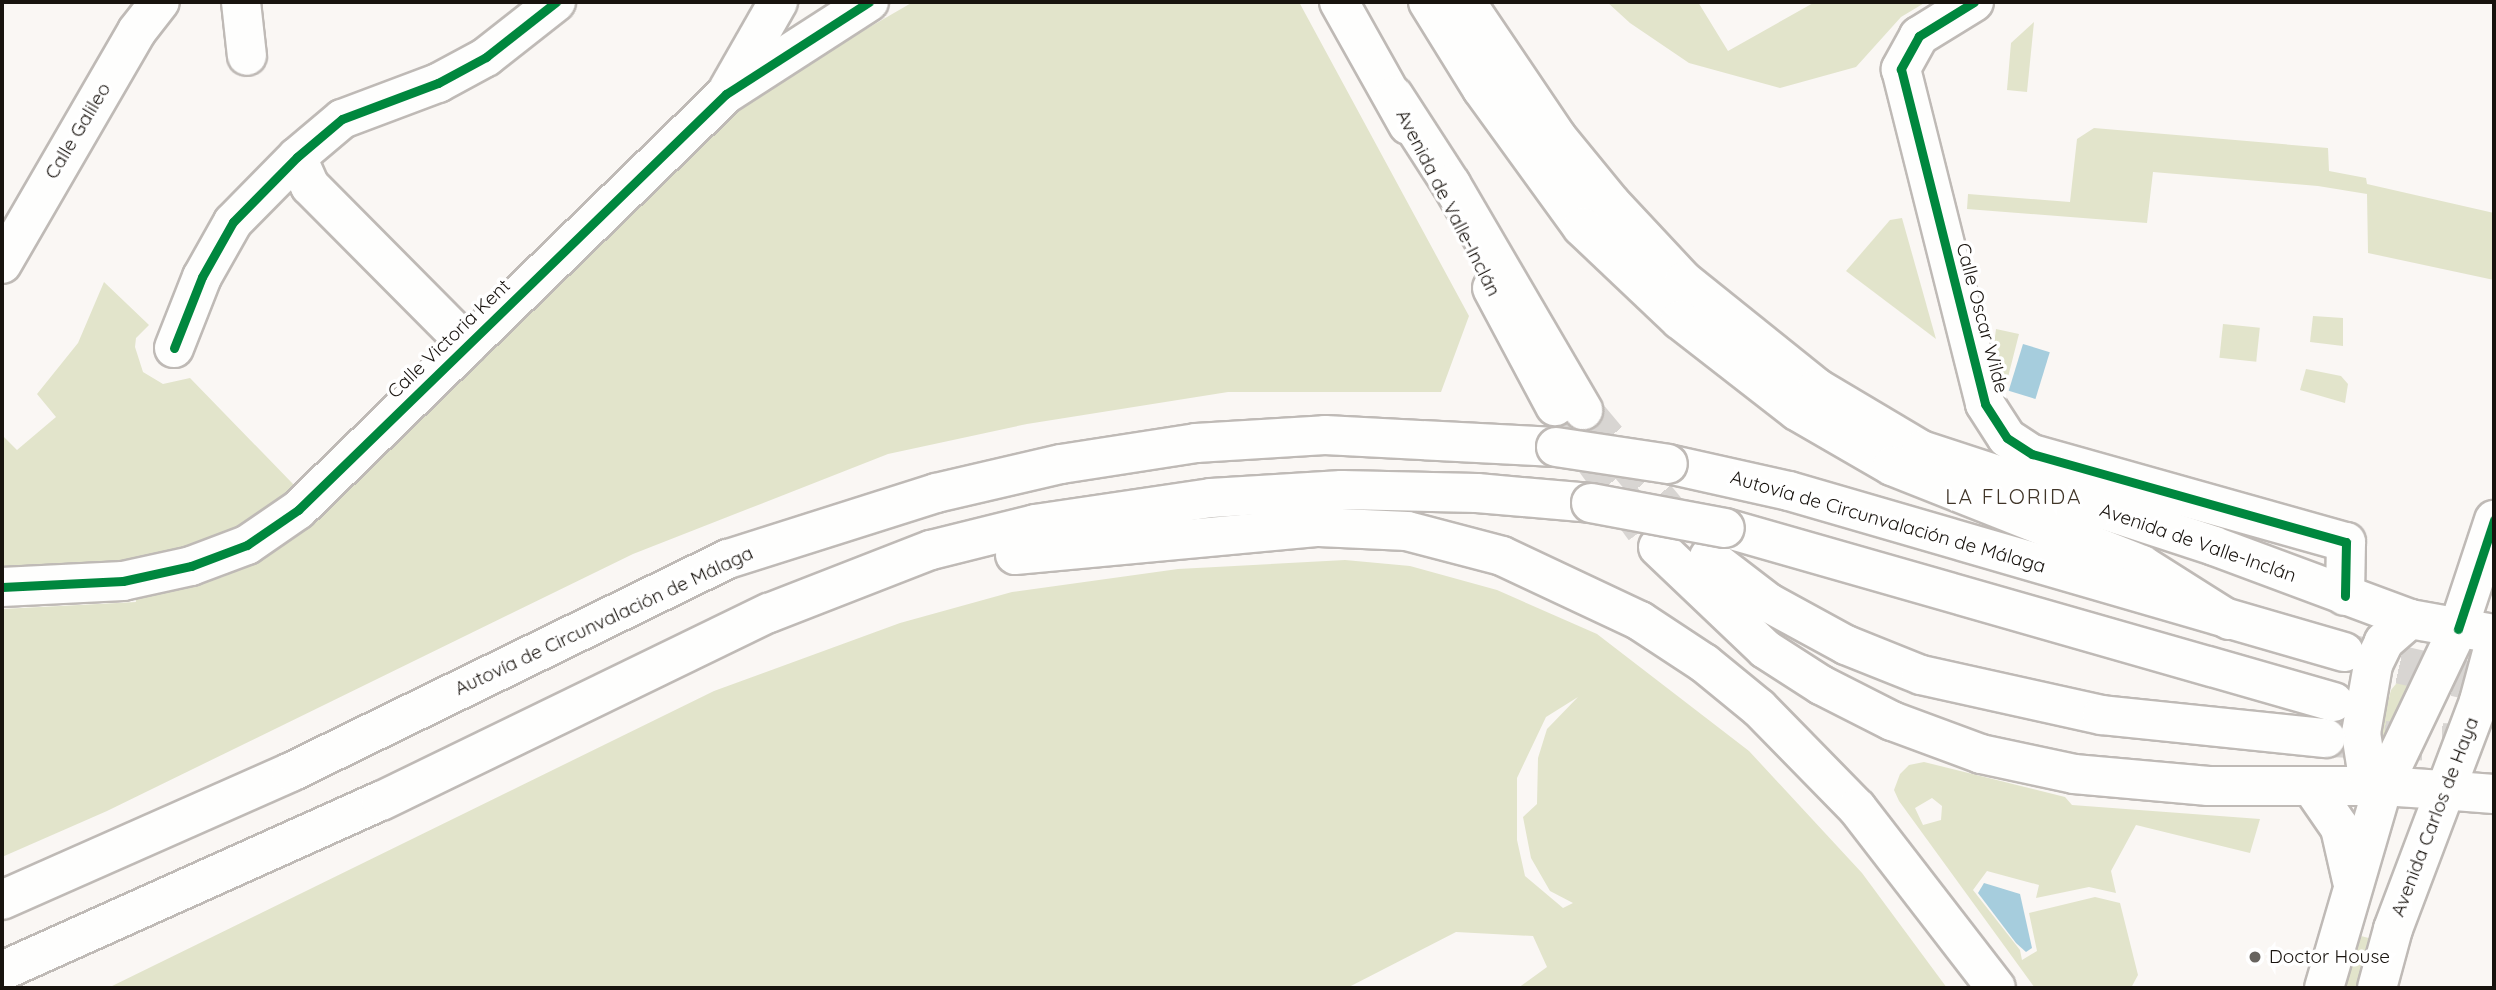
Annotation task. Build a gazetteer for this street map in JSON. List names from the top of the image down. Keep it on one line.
{"streets":{"main road":["Calle Galileo","Avenida de Valle-Inclán","Calle Oscar Wilde","Calle Victoria Kent","Autovía de Circunvalación de Málaga","Avenida Carlos de Haya"]},"crossings":[["Avenida de Valle-Inclán","Calle Oscar Wilde"]],"districts":["LA FLORIDA"],"places":["Doctor House"]}
